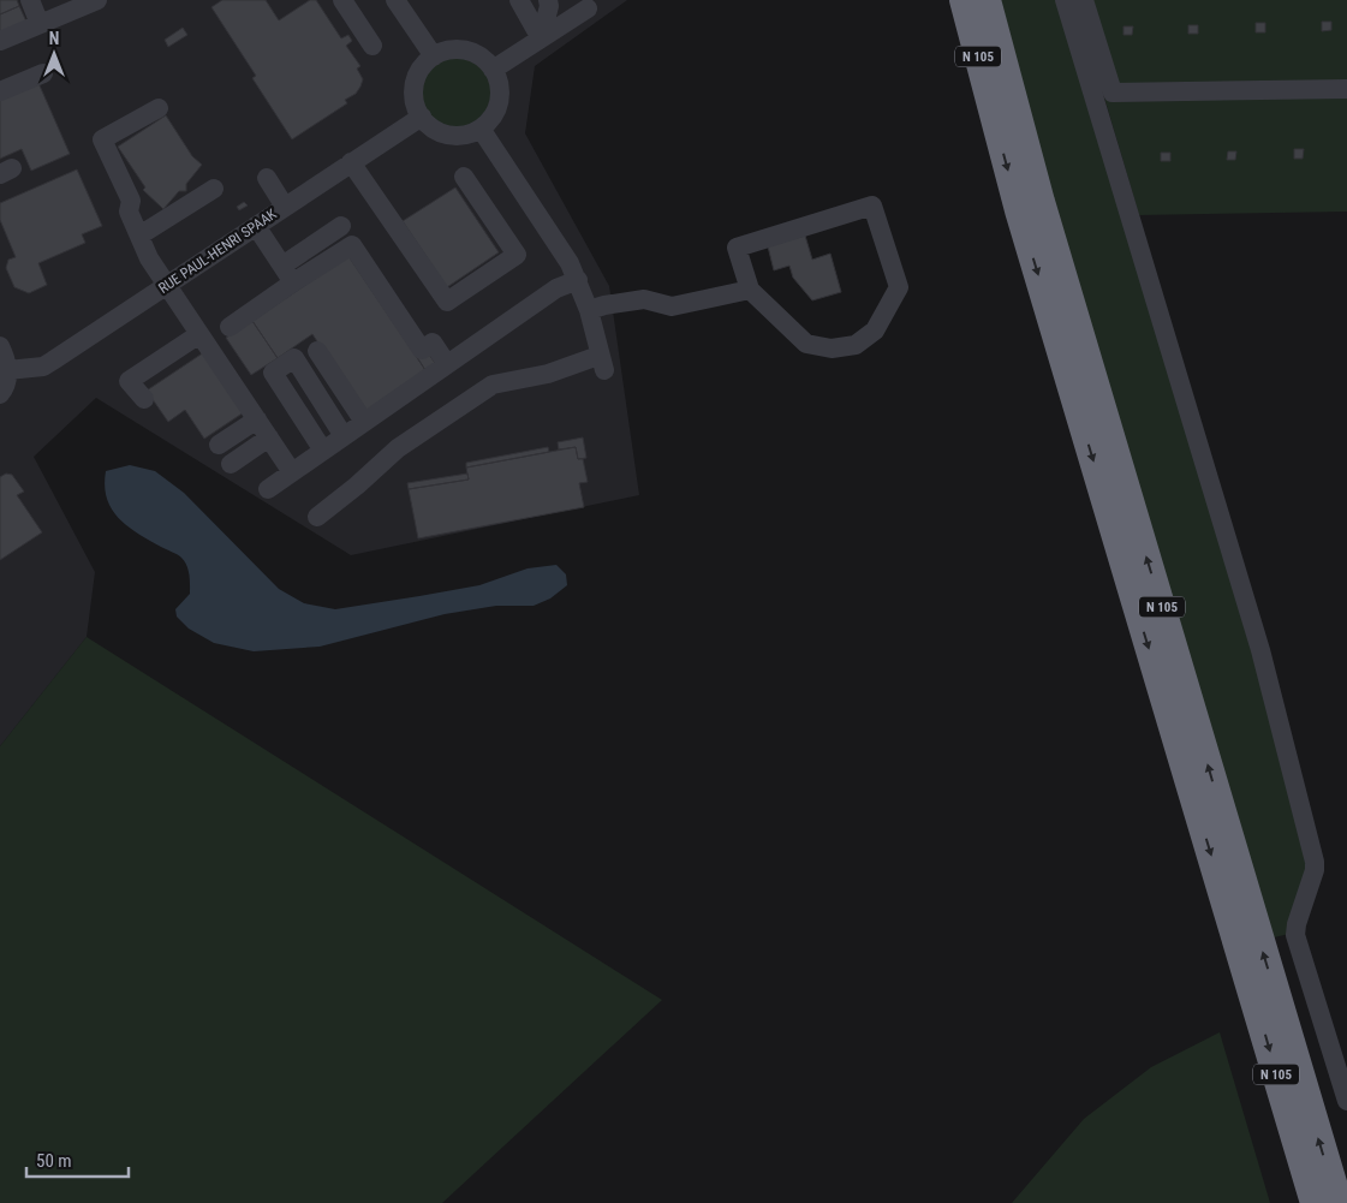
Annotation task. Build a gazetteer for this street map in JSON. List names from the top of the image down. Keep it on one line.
{"streets":{"highway":["N 105"],"street":["RUE PAUL-HENRI SPAAK"]},"scale_bar":"50 m","north":"top"}
